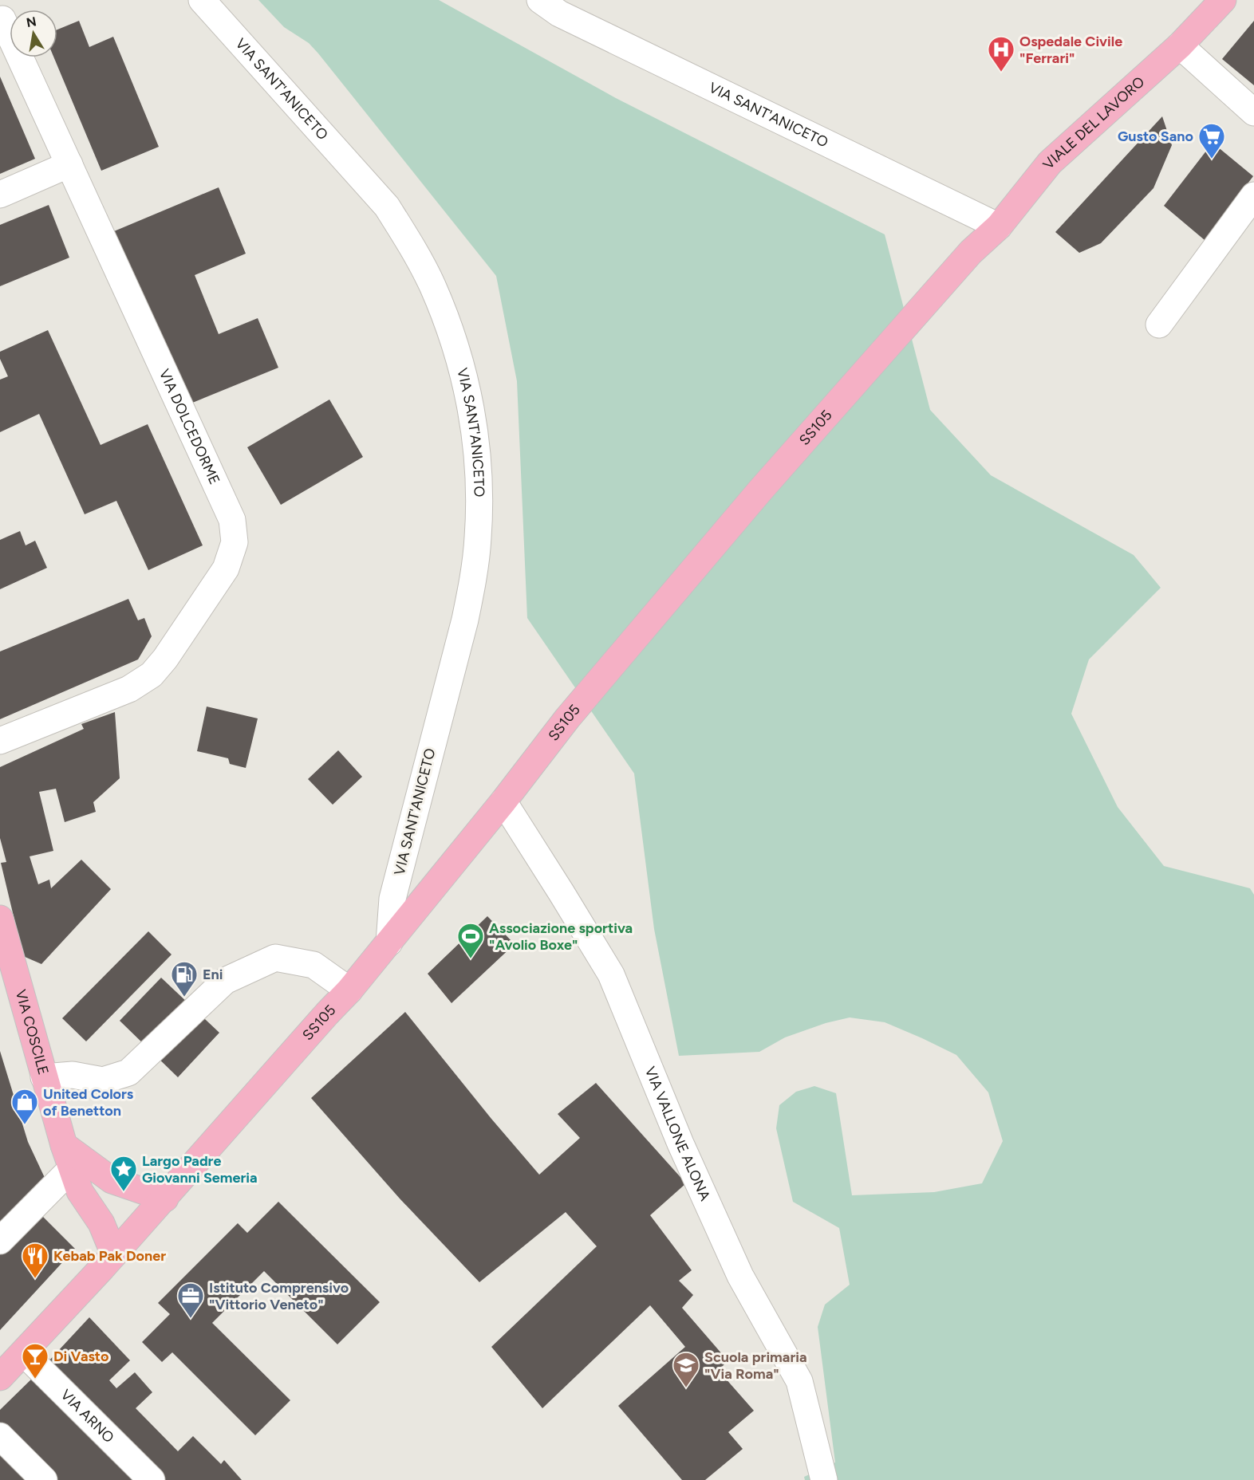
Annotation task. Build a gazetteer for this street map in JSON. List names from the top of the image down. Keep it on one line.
{"streets":{"main road":["VIALE DEL LAVORO","SS105","VIA COSCILE"],"street":["VIA SANT'ANICETO","VIA DOLCEDORME","VIA VALLONE ALONA","VIA ARNO"]},"crossings":[["VIA SANT'ANICETO","VIALE DEL LAVORO"],["VIA SANT'ANICETO","SS105"],["VIALE DEL LAVORO","SS105"],["SS105","VIA COSCILE"],["SS105","VIA VALLONE ALONA"],["SS105","VIA ARNO"]],"places":{"hospital":["Ospedale Civile \"Ferrari\""],"supermarket":["Gusto Sano"],"sports":["Associazione sportiva \"Avolio Boxe\""],"fuel station":["Eni"],"shop":["United Colors of Benetton"],"place":["Largo Padre Giovanni Semeria"],"restaurant":["Kebab Pak Doner"],"office":["Istituto Comprensivo \"Vittorio Veneto\""],"bar":["Di Vasto"],"school or university":["Scuola primaria \"Via Roma\""]},"north":"top"}
